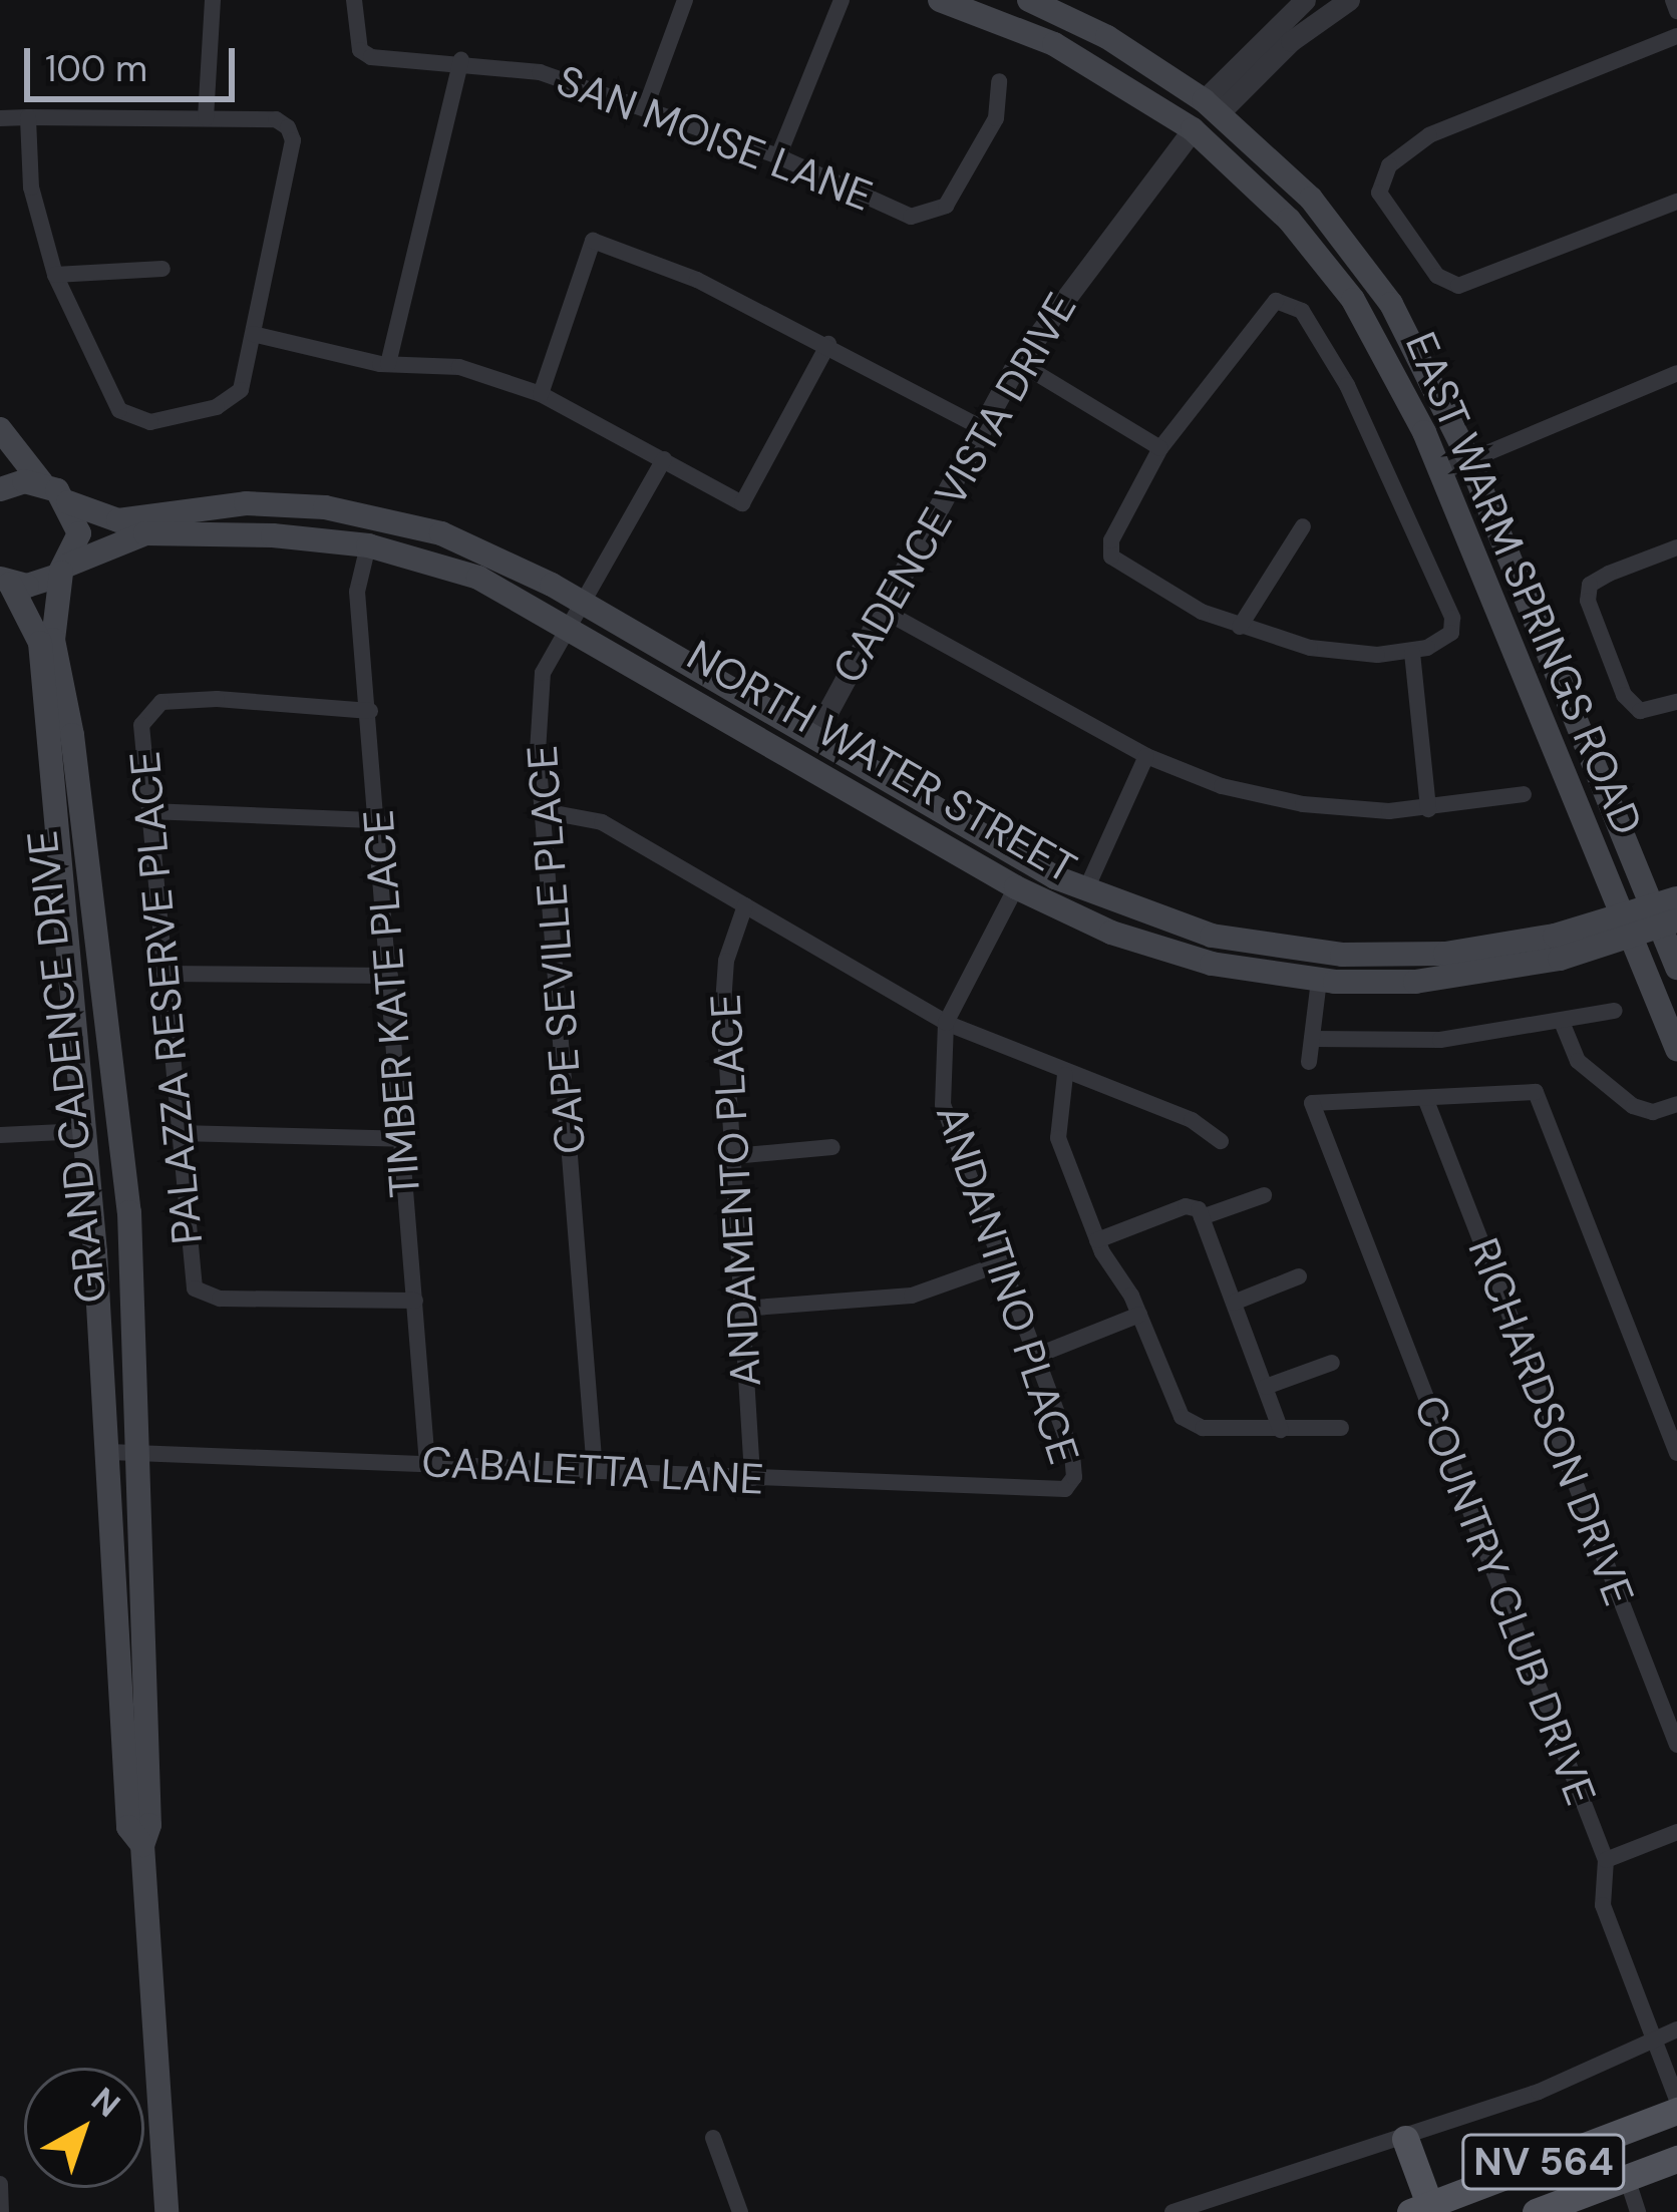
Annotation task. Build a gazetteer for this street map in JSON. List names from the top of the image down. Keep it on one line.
{"streets":{"main road":["EAST WARM SPRINGS ROAD","NORTH WATER STREET","GRAND CADENCE DRIVE","NV 564"],"street":["SAN MOISE LANE","CADENCE VISTA DRIVE","CAPE SEVILLE PLACE","PALAZZA RESERVE PLACE","TIMBER KATE PLACE","ANDAMENTO PLACE","ANDANTINO PLACE","RICHARDSON DRIVE","CABALETTA LANE","COUNTRY CLUB DRIVE"]},"crossings":[["CADENCE VISTA DRIVE","EAST WARM SPRINGS ROAD"],["CADENCE VISTA DRIVE","NORTH WATER STREET"],["EAST WARM SPRINGS ROAD","NORTH WATER STREET"],["NORTH WATER STREET","CAPE SEVILLE PLACE"],["NORTH WATER STREET","TIMBER KATE PLACE"],["NORTH WATER STREET","GRAND CADENCE DRIVE"],["NORTH WATER STREET","ANDANTINO PLACE"],["CAPE SEVILLE PLACE","CABALETTA LANE"],["PALAZZA RESERVE PLACE","TIMBER KATE PLACE"],["TIMBER KATE PLACE","CABALETTA LANE"],["GRAND CADENCE DRIVE","CABALETTA LANE"],["ANDAMENTO PLACE","CABALETTA LANE"],["ANDANTINO PLACE","CABALETTA LANE"],["RICHARDSON DRIVE","COUNTRY CLUB DRIVE"]],"scale_bar":"100 m","north":"top right"}
